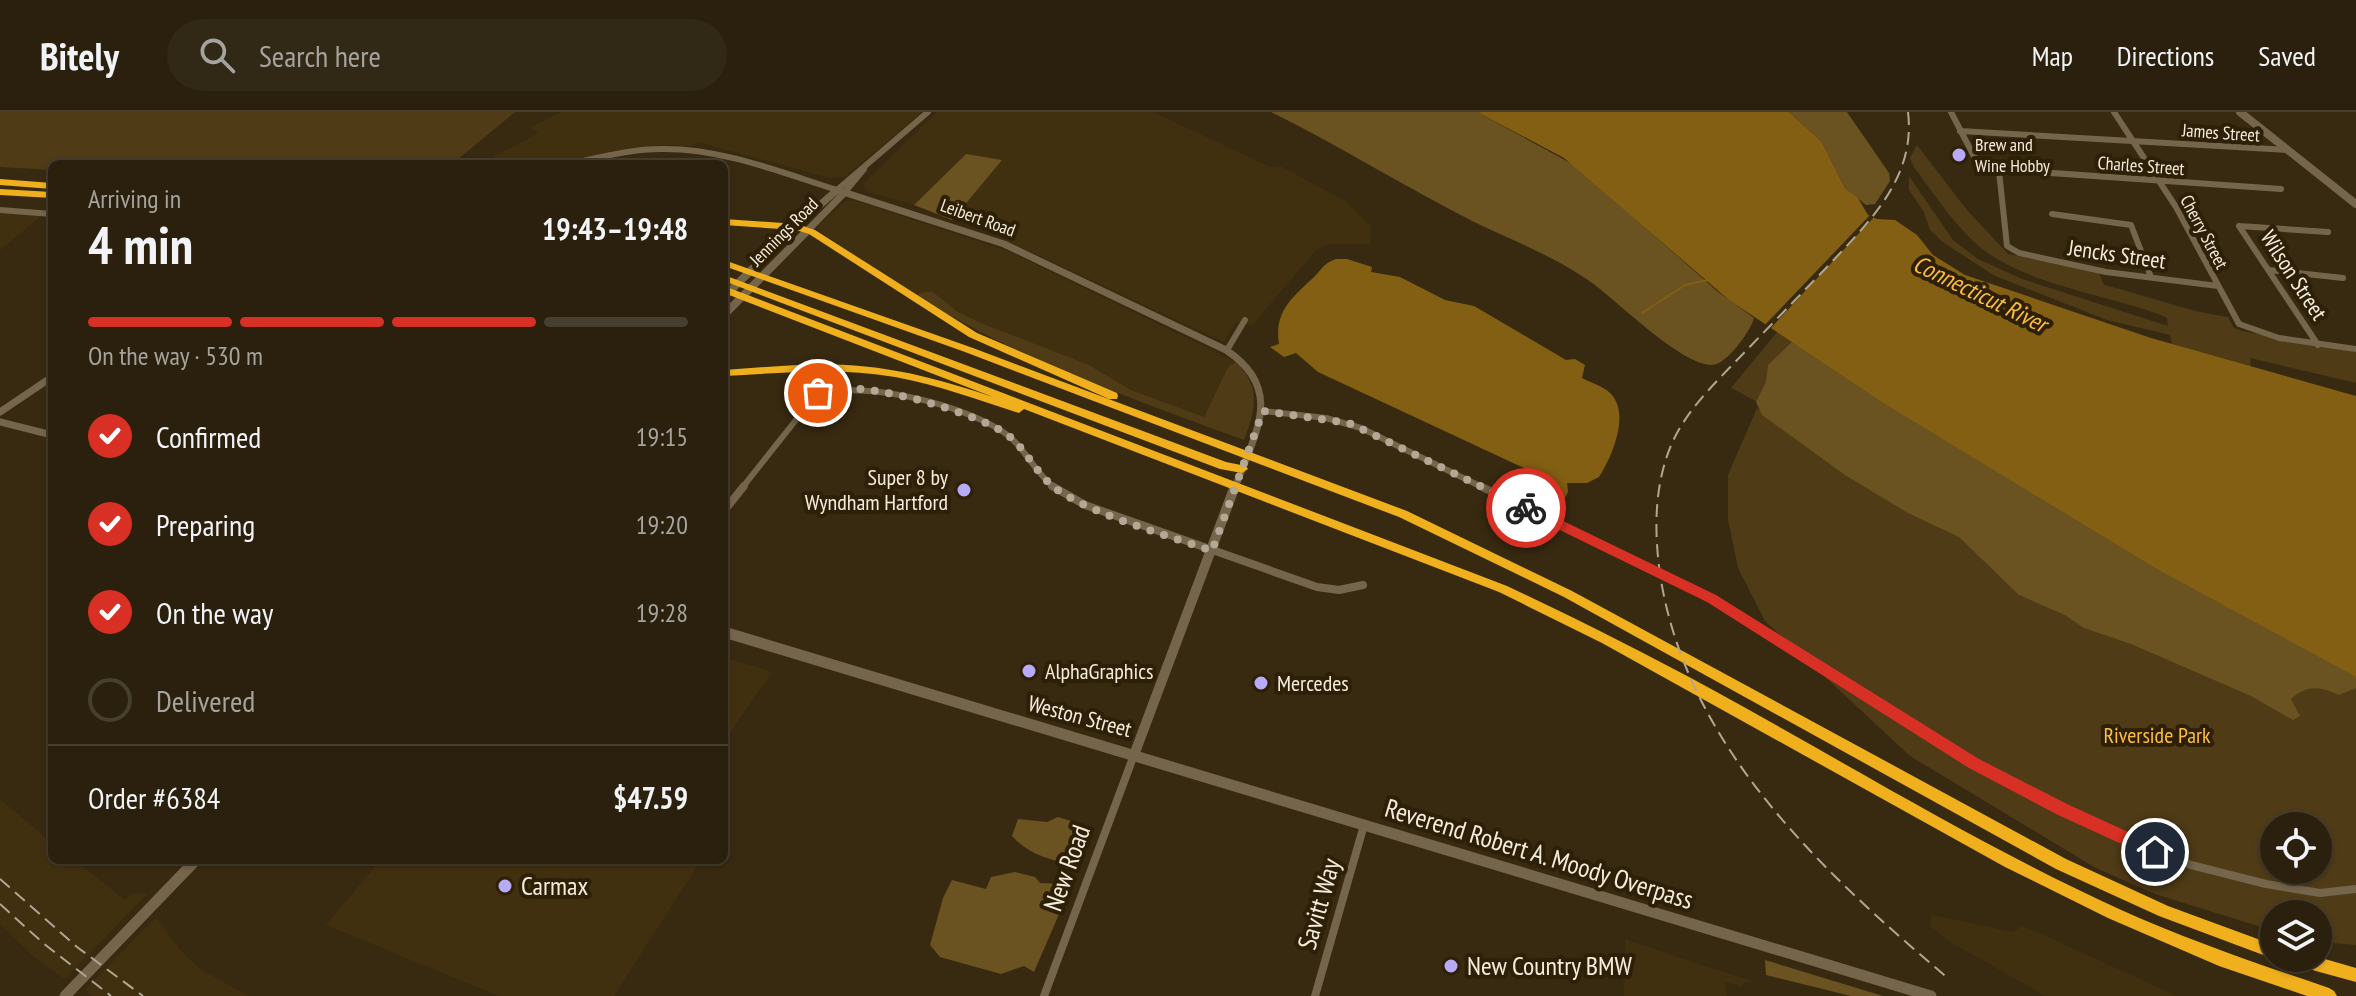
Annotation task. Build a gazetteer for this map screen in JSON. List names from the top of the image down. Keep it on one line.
{"streets":{"main road":["Jennings Road","Weston Street","Reverend Robert A. Moody Overpass"],"street":["James Street","Charles Street","Leibert Road","Cherry Street","Jencks Street","Wilson Street","New Road","Savitt Way"]},"crossings":[["James Street","Cherry Street"],["Charles Street","Cherry Street"],["Charles Street","Jencks Street"],["Leibert Road","Jennings Road"],["Cherry Street","Jencks Street"],["Cherry Street","Wilson Street"],["Weston Street","Reverend Robert A. Moody Overpass"],["Weston Street","New Road"],["Reverend Robert A. Moody Overpass","New Road"],["Reverend Robert A. Moody Overpass","Savitt Way"]],"water":["Connecticut River"],"parks":["Riverside Park"],"places":["Brew and Wine Hobby","Super 8 by Wyndham Hartford","AlphaGraphics","Mercedes","Carmax","New Country BMW"],"page":{"header":"Bitely","search":"Search here","nav":["Map","Directions","Saved"],"heading":["4 min","Arriving in","19:43–19:48"],"panel":["Order #6384","$47.59"],"bar":"On the way · 530 m","list":[["Confirmed","19:15"],["Preparing","19:20"],["On the way","19:28"],"Delivered"]}}
